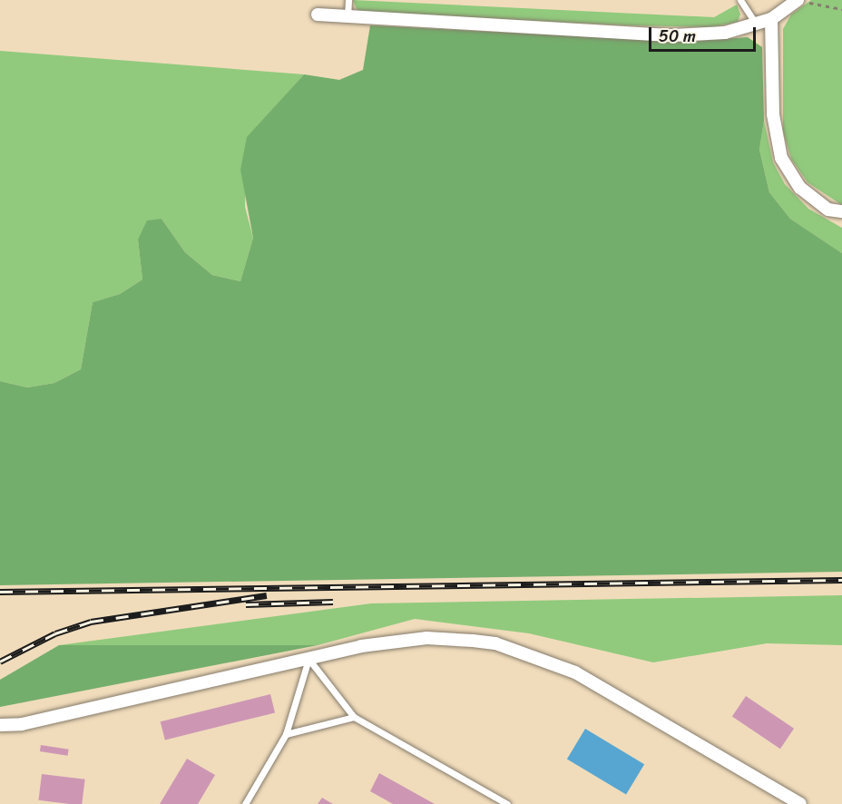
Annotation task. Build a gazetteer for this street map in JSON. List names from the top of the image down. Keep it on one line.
{"scale_bar":"50 m"}
